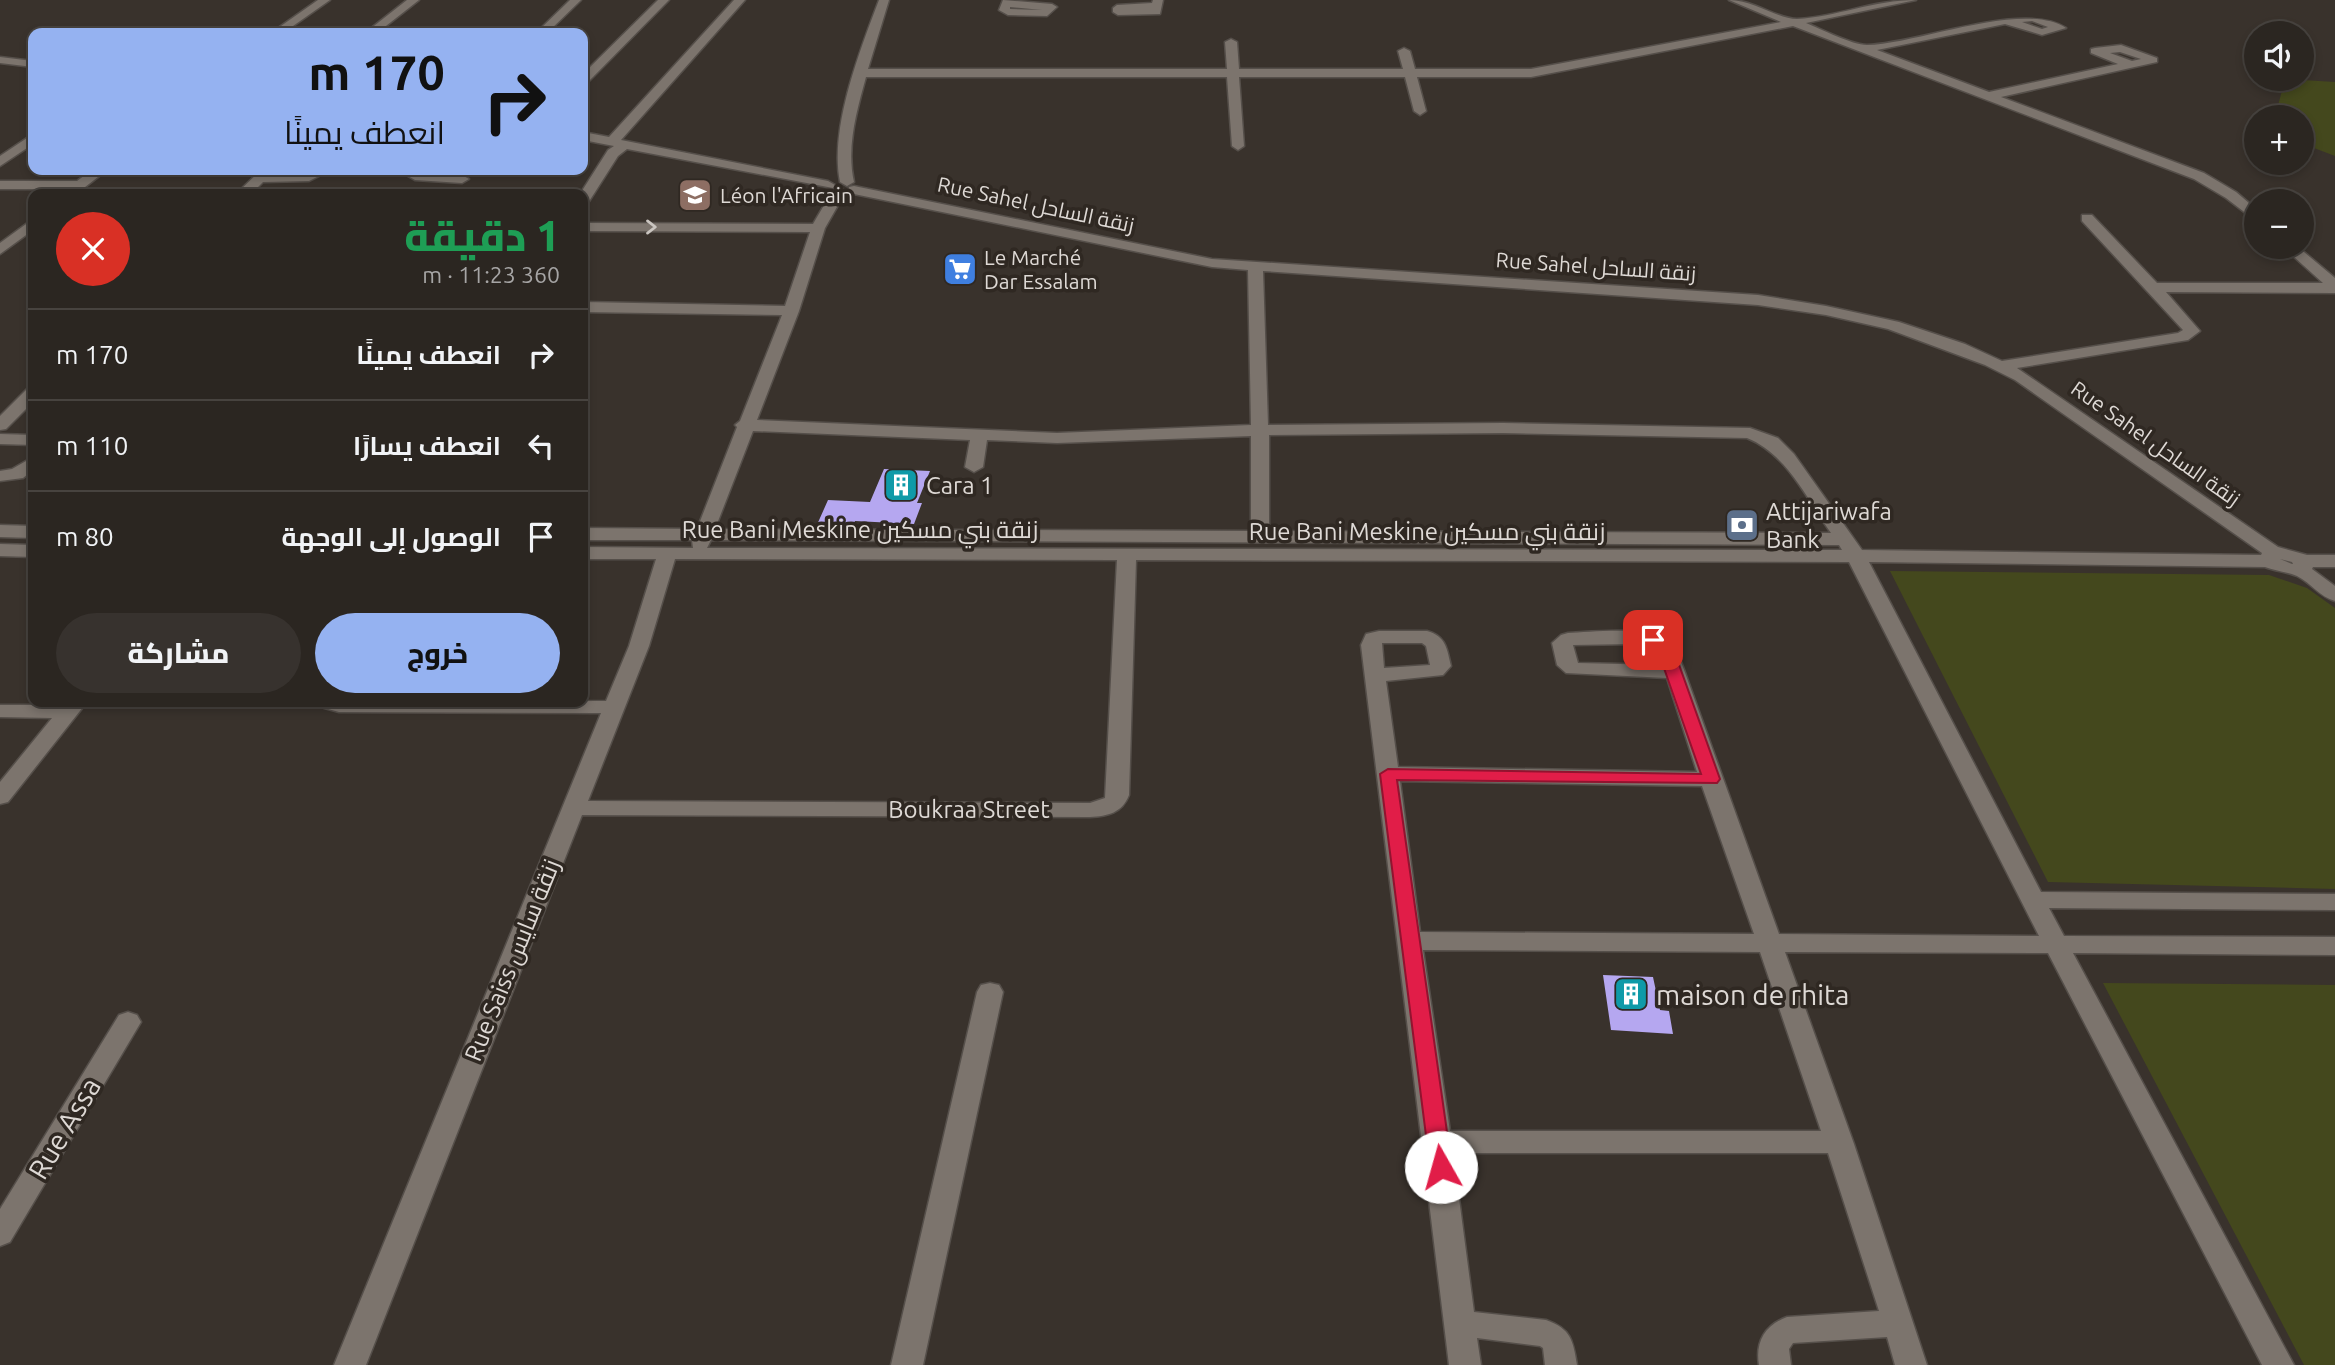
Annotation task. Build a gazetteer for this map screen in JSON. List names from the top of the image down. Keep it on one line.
{"streets":{"street":["Rue Sahel زنقة الساحل","Rue Bani Meskine زنقة بني مسكين","Boukraa Street","Rue Saiss زنقة سايس","Rue Assa"]},"crossings":[["Rue Sahel زنقة الساحل","Rue Bani Meskine زنقة بني مسكين"],["Rue Bani Meskine زنقة بني مسكين","Boukraa Street"],["Rue Bani Meskine زنقة بني مسكين","Rue Saiss زنقة سايس"],["Boukraa Street","Rue Saiss زنقة سايس"]],"places":{"school or university":["Léon l'Africain"],"supermarket":["Le Marché Dar Essalam"],"building":["Cara 1","maison de rhita"],"bank":["Attijariwafa Bank"]},"page":{"map_buttons":["+","−"],"turn":["170 m","انعطف يمينًا"],"heading":["1 دقيقة","360 m · 11:23"],"list":[{"name":"انعطف يمينًا","value":"170 m"},{"name":"انعطف يسارًا","value":"110 m"},{"name":"الوصول إلى الوجهة","value":"80 m"}],"buttons":["خروج","مشاركة"]}}
